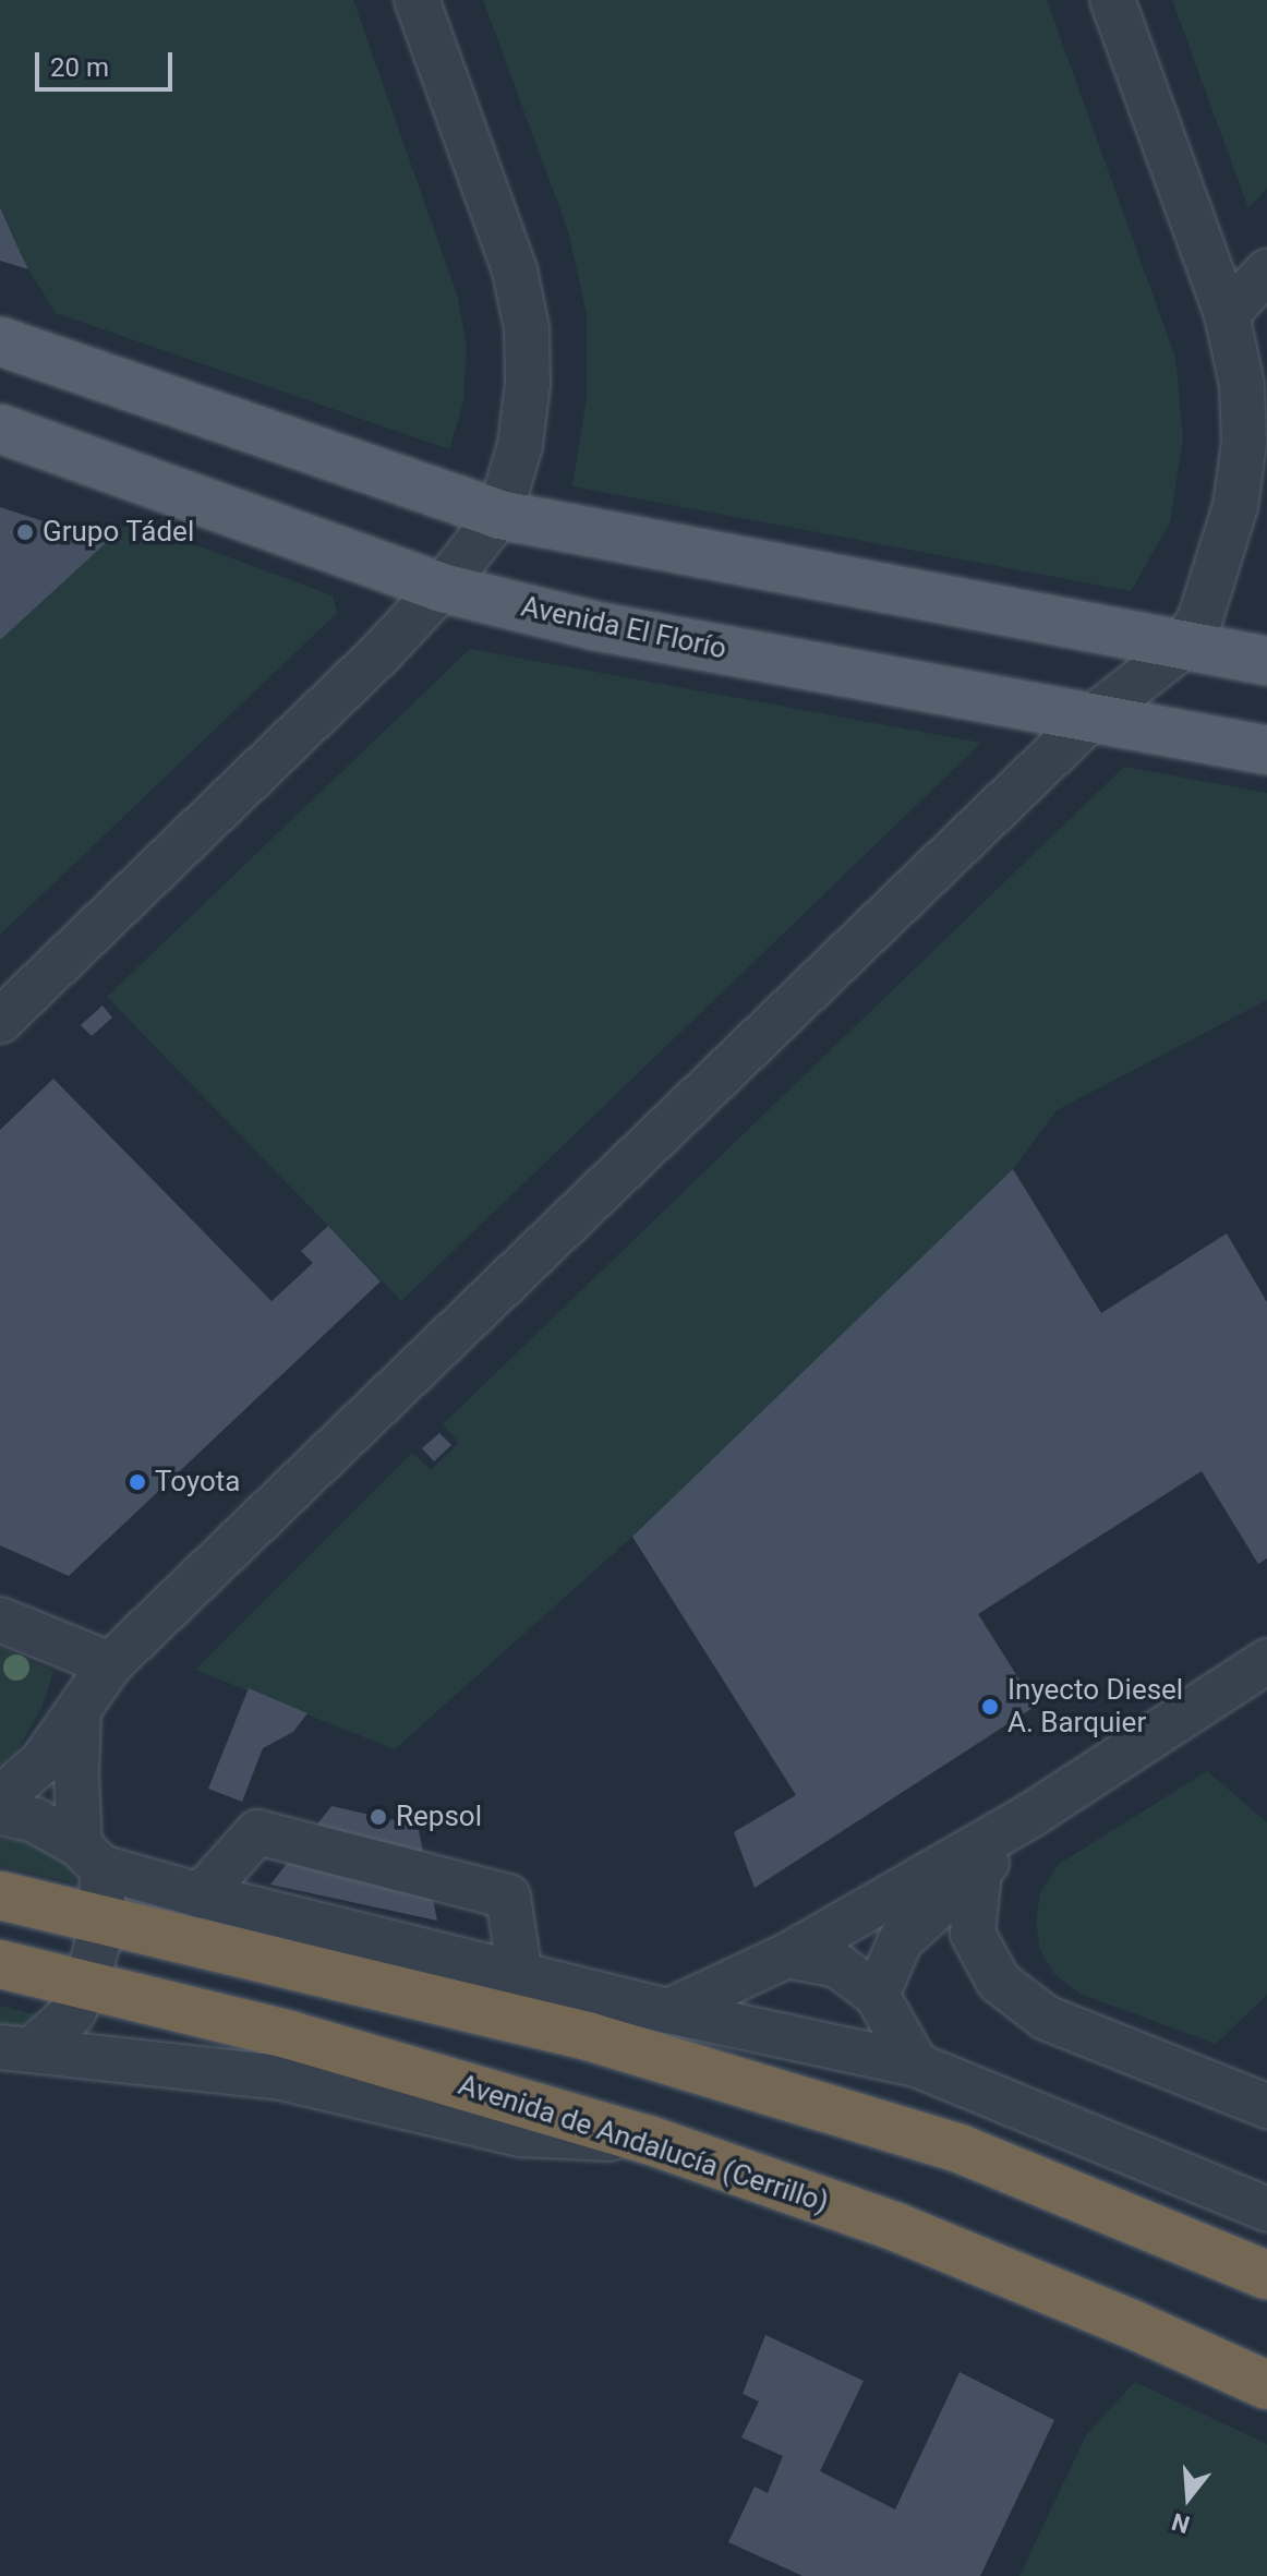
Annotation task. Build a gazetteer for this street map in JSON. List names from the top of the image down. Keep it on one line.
{"streets":{"highway":["Avenida de Andalucía (Cerrillo)"],"main road":["Avenida El Florío"]},"places":["Grupo Tádel","Toyota","Inyecto Diesel A. Barquier","Repsol"],"scale_bar":"20 m","north":"bottom"}
